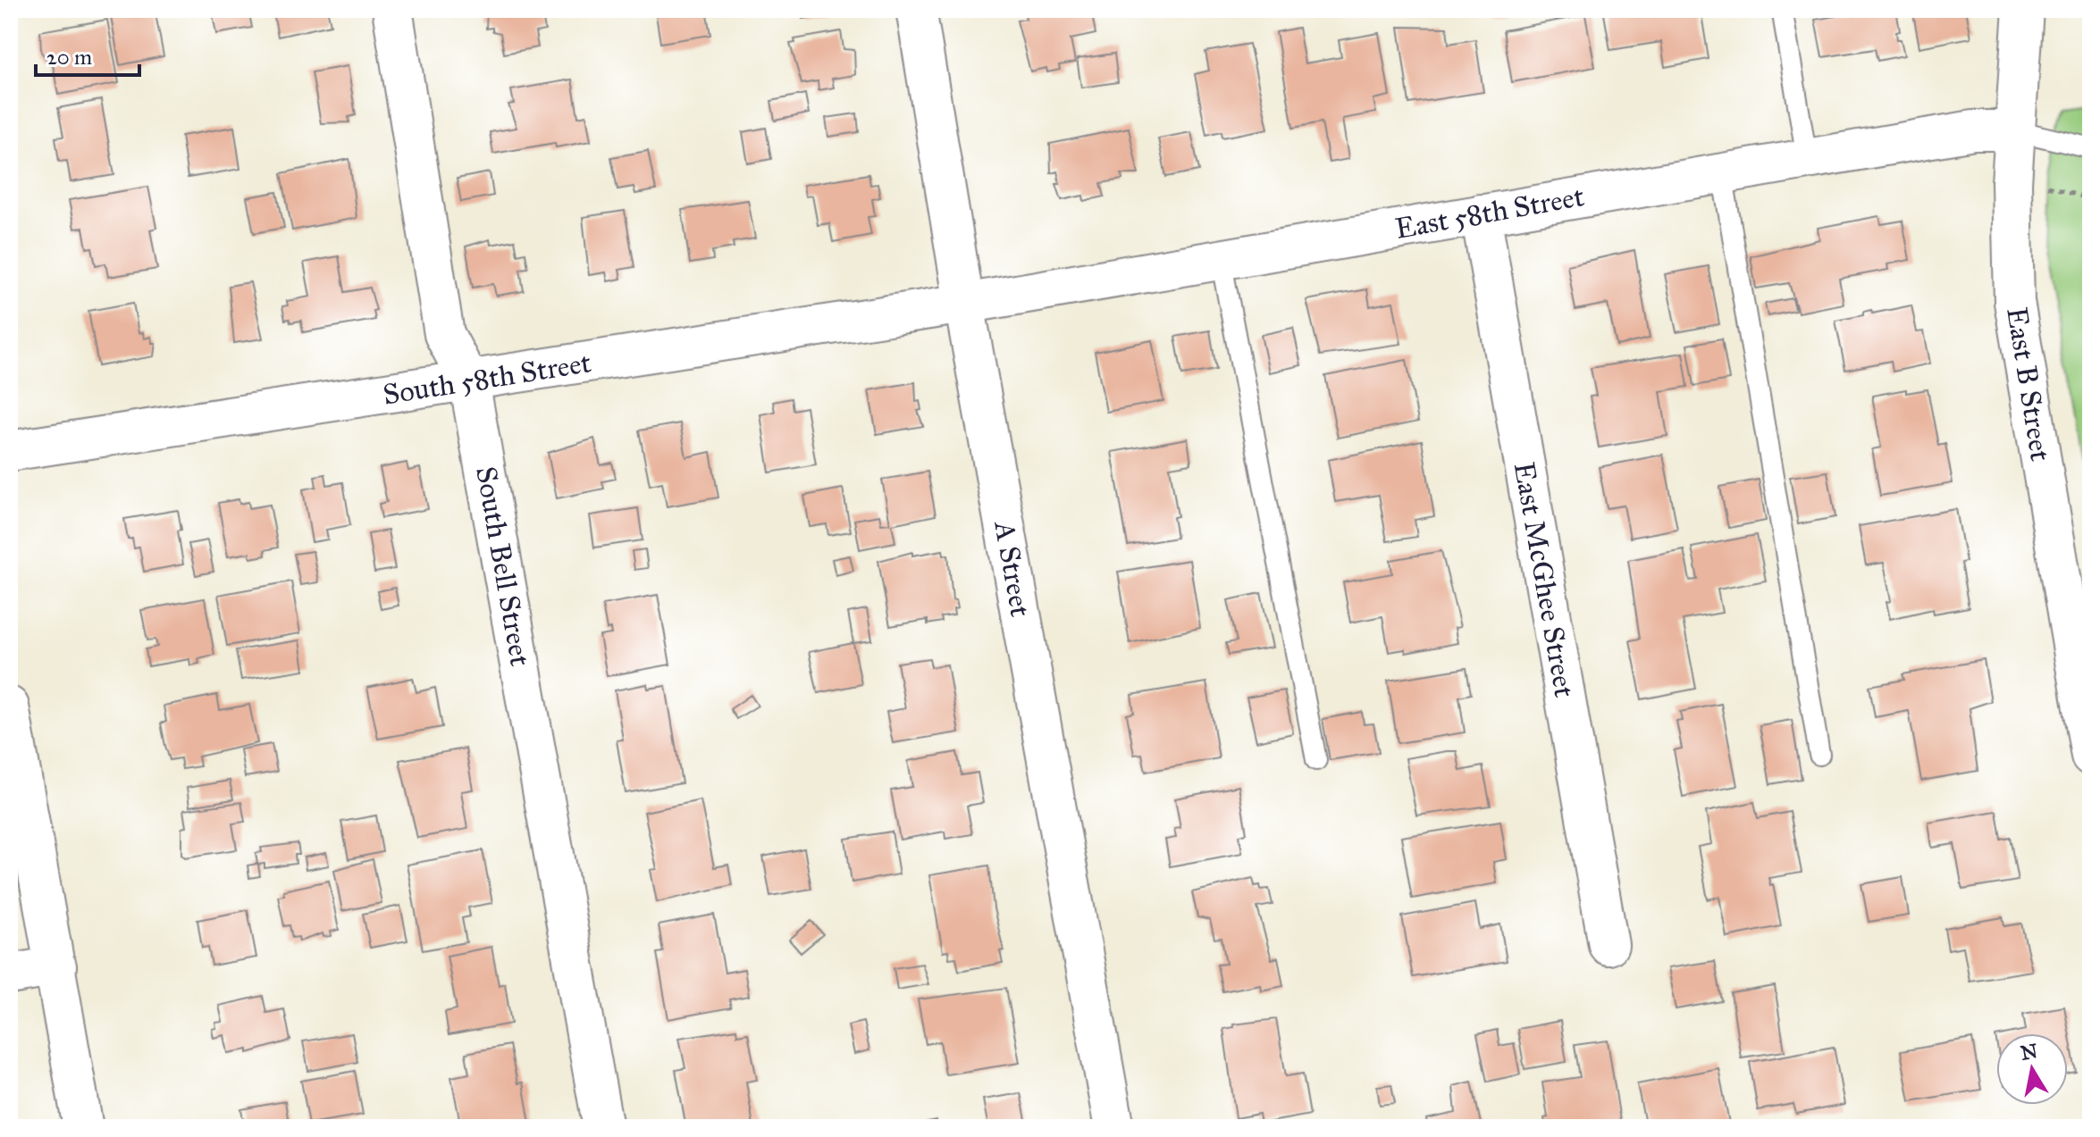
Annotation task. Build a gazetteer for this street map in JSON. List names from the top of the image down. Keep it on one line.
{"streets":{"street":["East 58th Street","South 58th Street","East B Street","South Bell Street","A Street","East McGhee Street"]},"crossings":[["East 58th Street","South 58th Street"],["East 58th Street","East B Street"],["East 58th Street","A Street"],["East 58th Street","East McGhee Street"],["South 58th Street","South Bell Street"],["South 58th Street","A Street"]],"scale_bar":"20 m","north":"top"}
